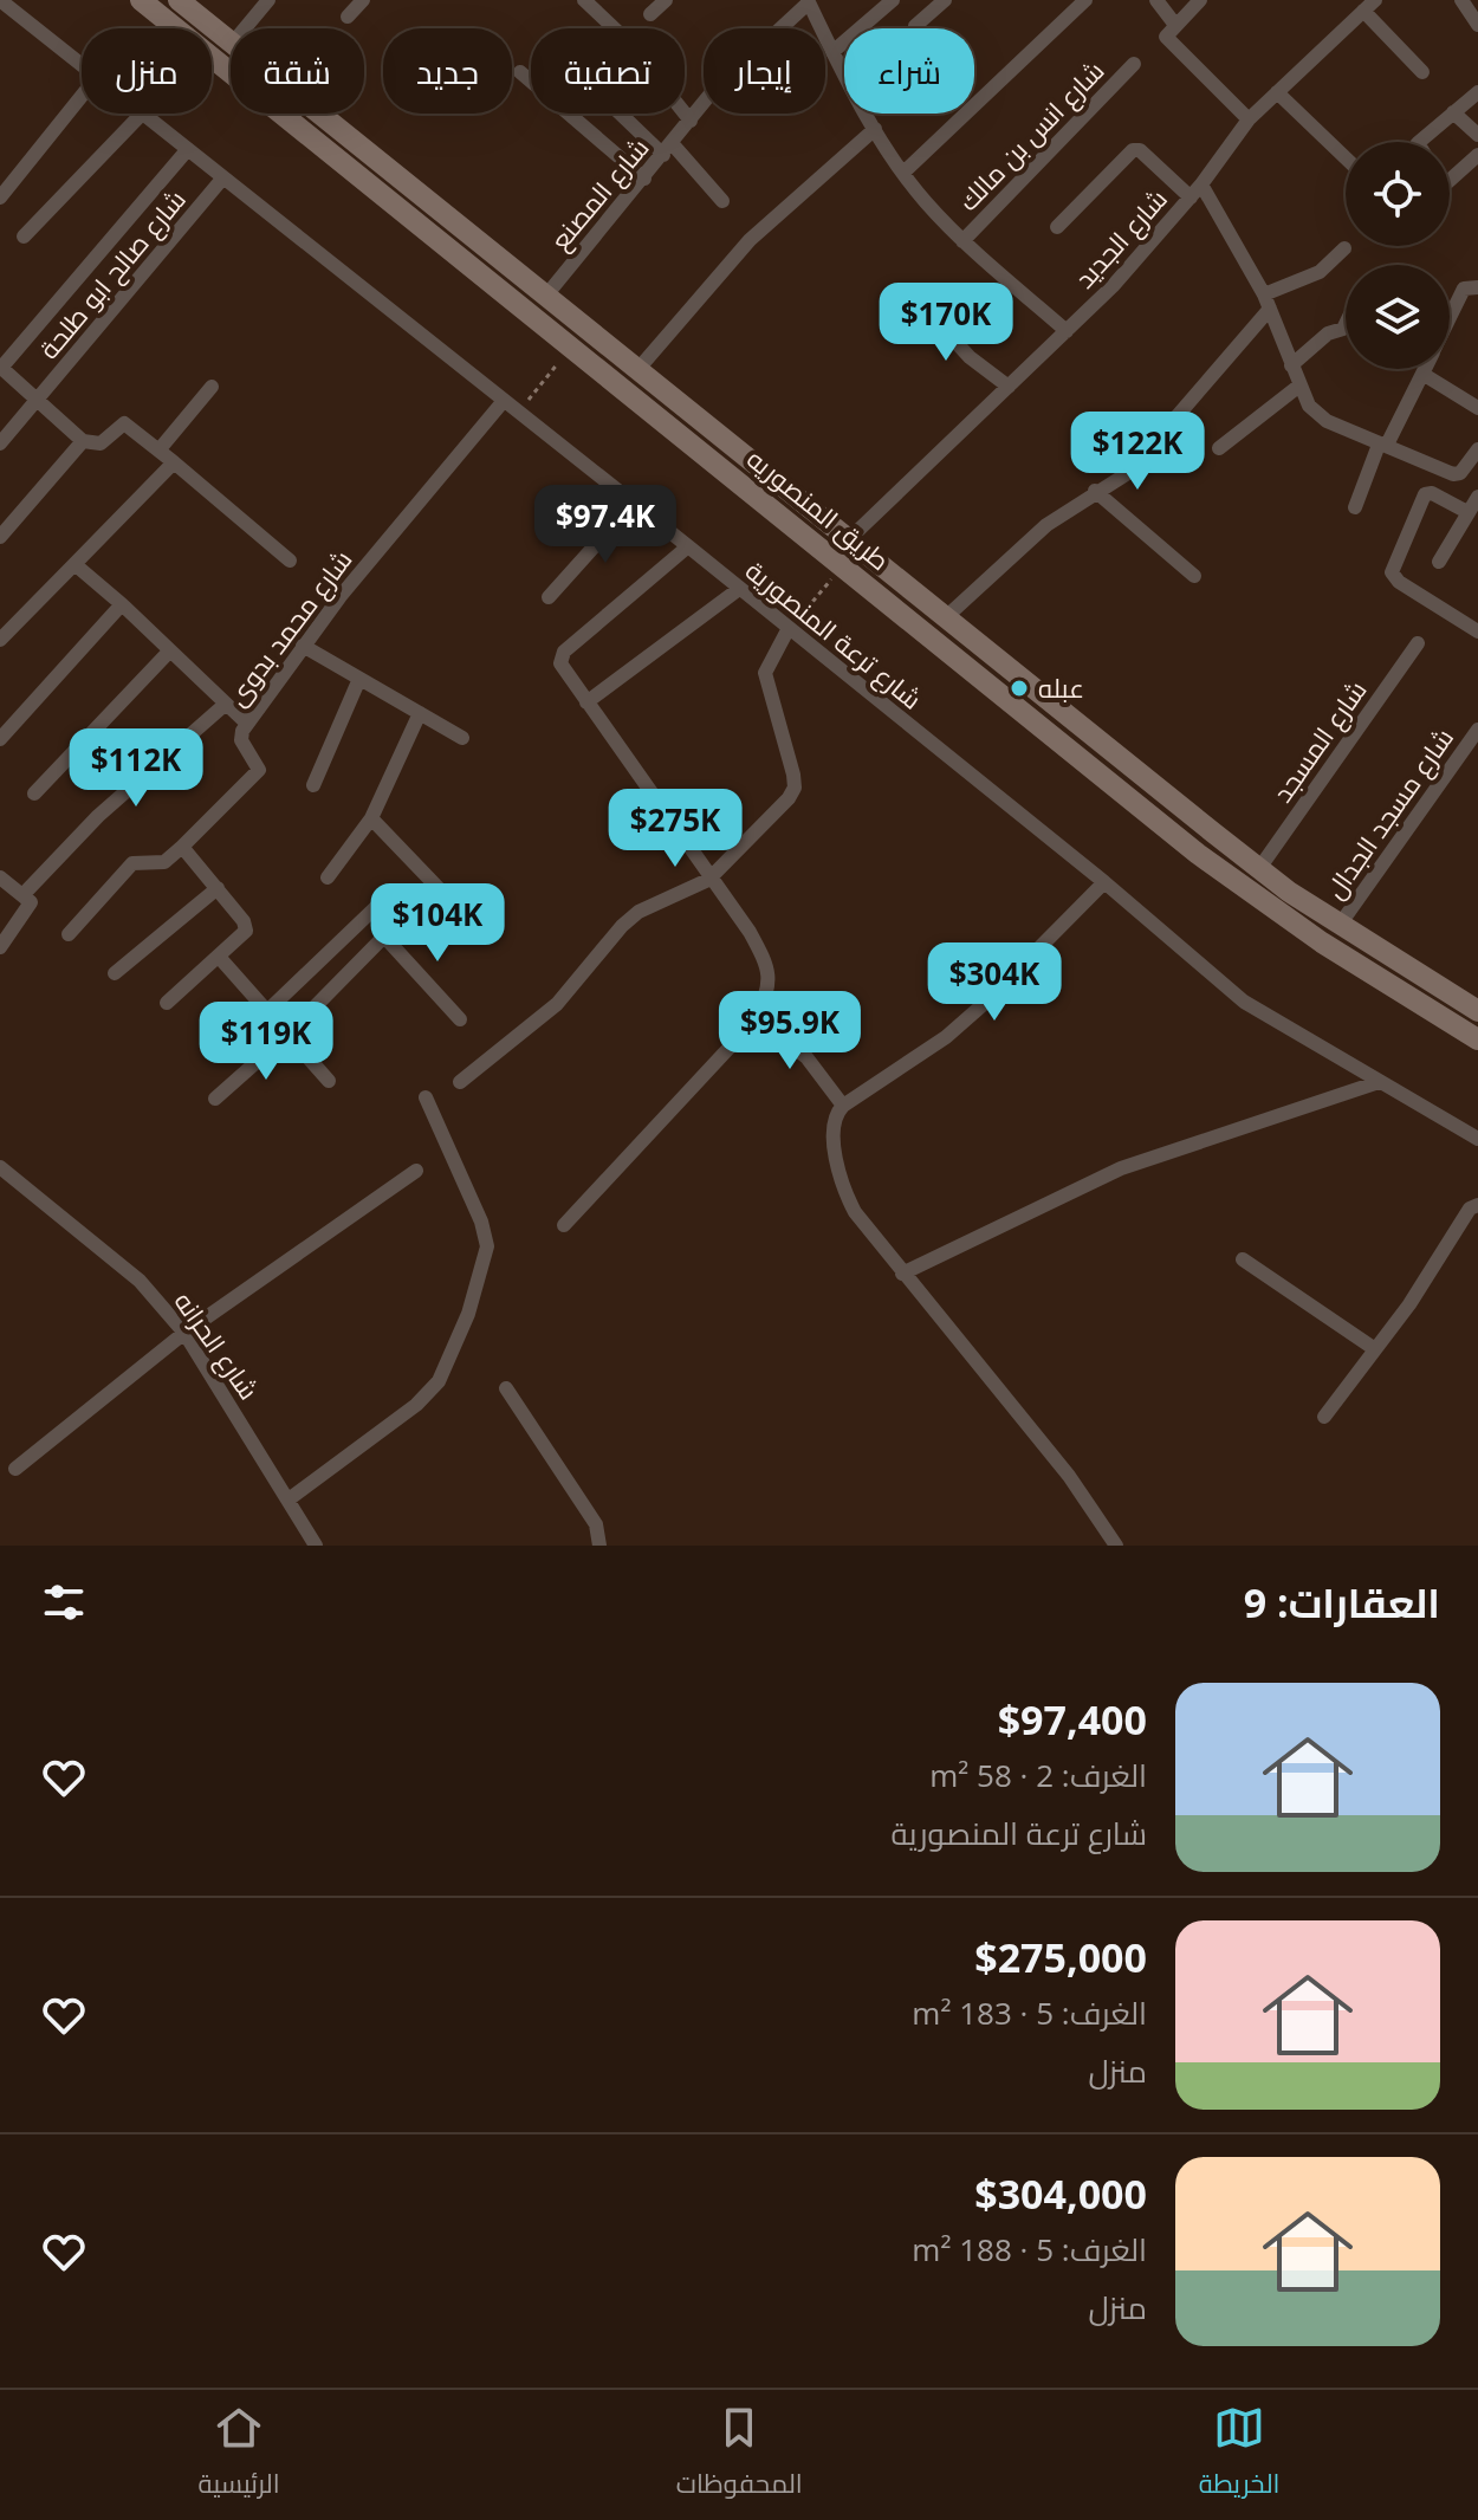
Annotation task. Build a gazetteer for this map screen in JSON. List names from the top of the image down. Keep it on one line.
{"streets":{"main road":["طريق المنصوريه"],"street":["شارع انس بن مالك","شارع المصنع","شارع الجديد","شارع صالح ابو طلحة","شارع محمد بدوى","شارع ترعة المنصورية","شارع المسجد","شارع مسجد الجدال","شارع الحرانه"]},"crossings":[["شارع المصنع","طريق المنصوريه"],["شارع الجديد","طريق المنصوريه"],["شارع صالح ابو طلحة","شارع ترعة المنصورية"],["طريق المنصوريه","شارع المسجد"],["طريق المنصوريه","شارع مسجد الجدال"],["شارع محمد بدوى","شارع ترعة المنصورية"]],"places":["عبله"],"page":{"chip":["شراء","إيجار","تصفية","جديد","شقة","منزل"],"price":["$170K","$122K","$97.4K","$112K","$275K","$104K","$304K","$95.9K","$119K"],"heading":"العقارات: 9","list":[{"name":"$97,400","note":"الغرف: 2 · 58 m² · شارع ترعة المنصورية"},{"name":"$275,000","note":"الغرف: 5 · 183 m² · منزل"},{"name":"$304,000","note":"الغرف: 5 · 188 m² · منزل"}],"tabs":["الخريطة","المحفوظات","الرئيسية"]}}
